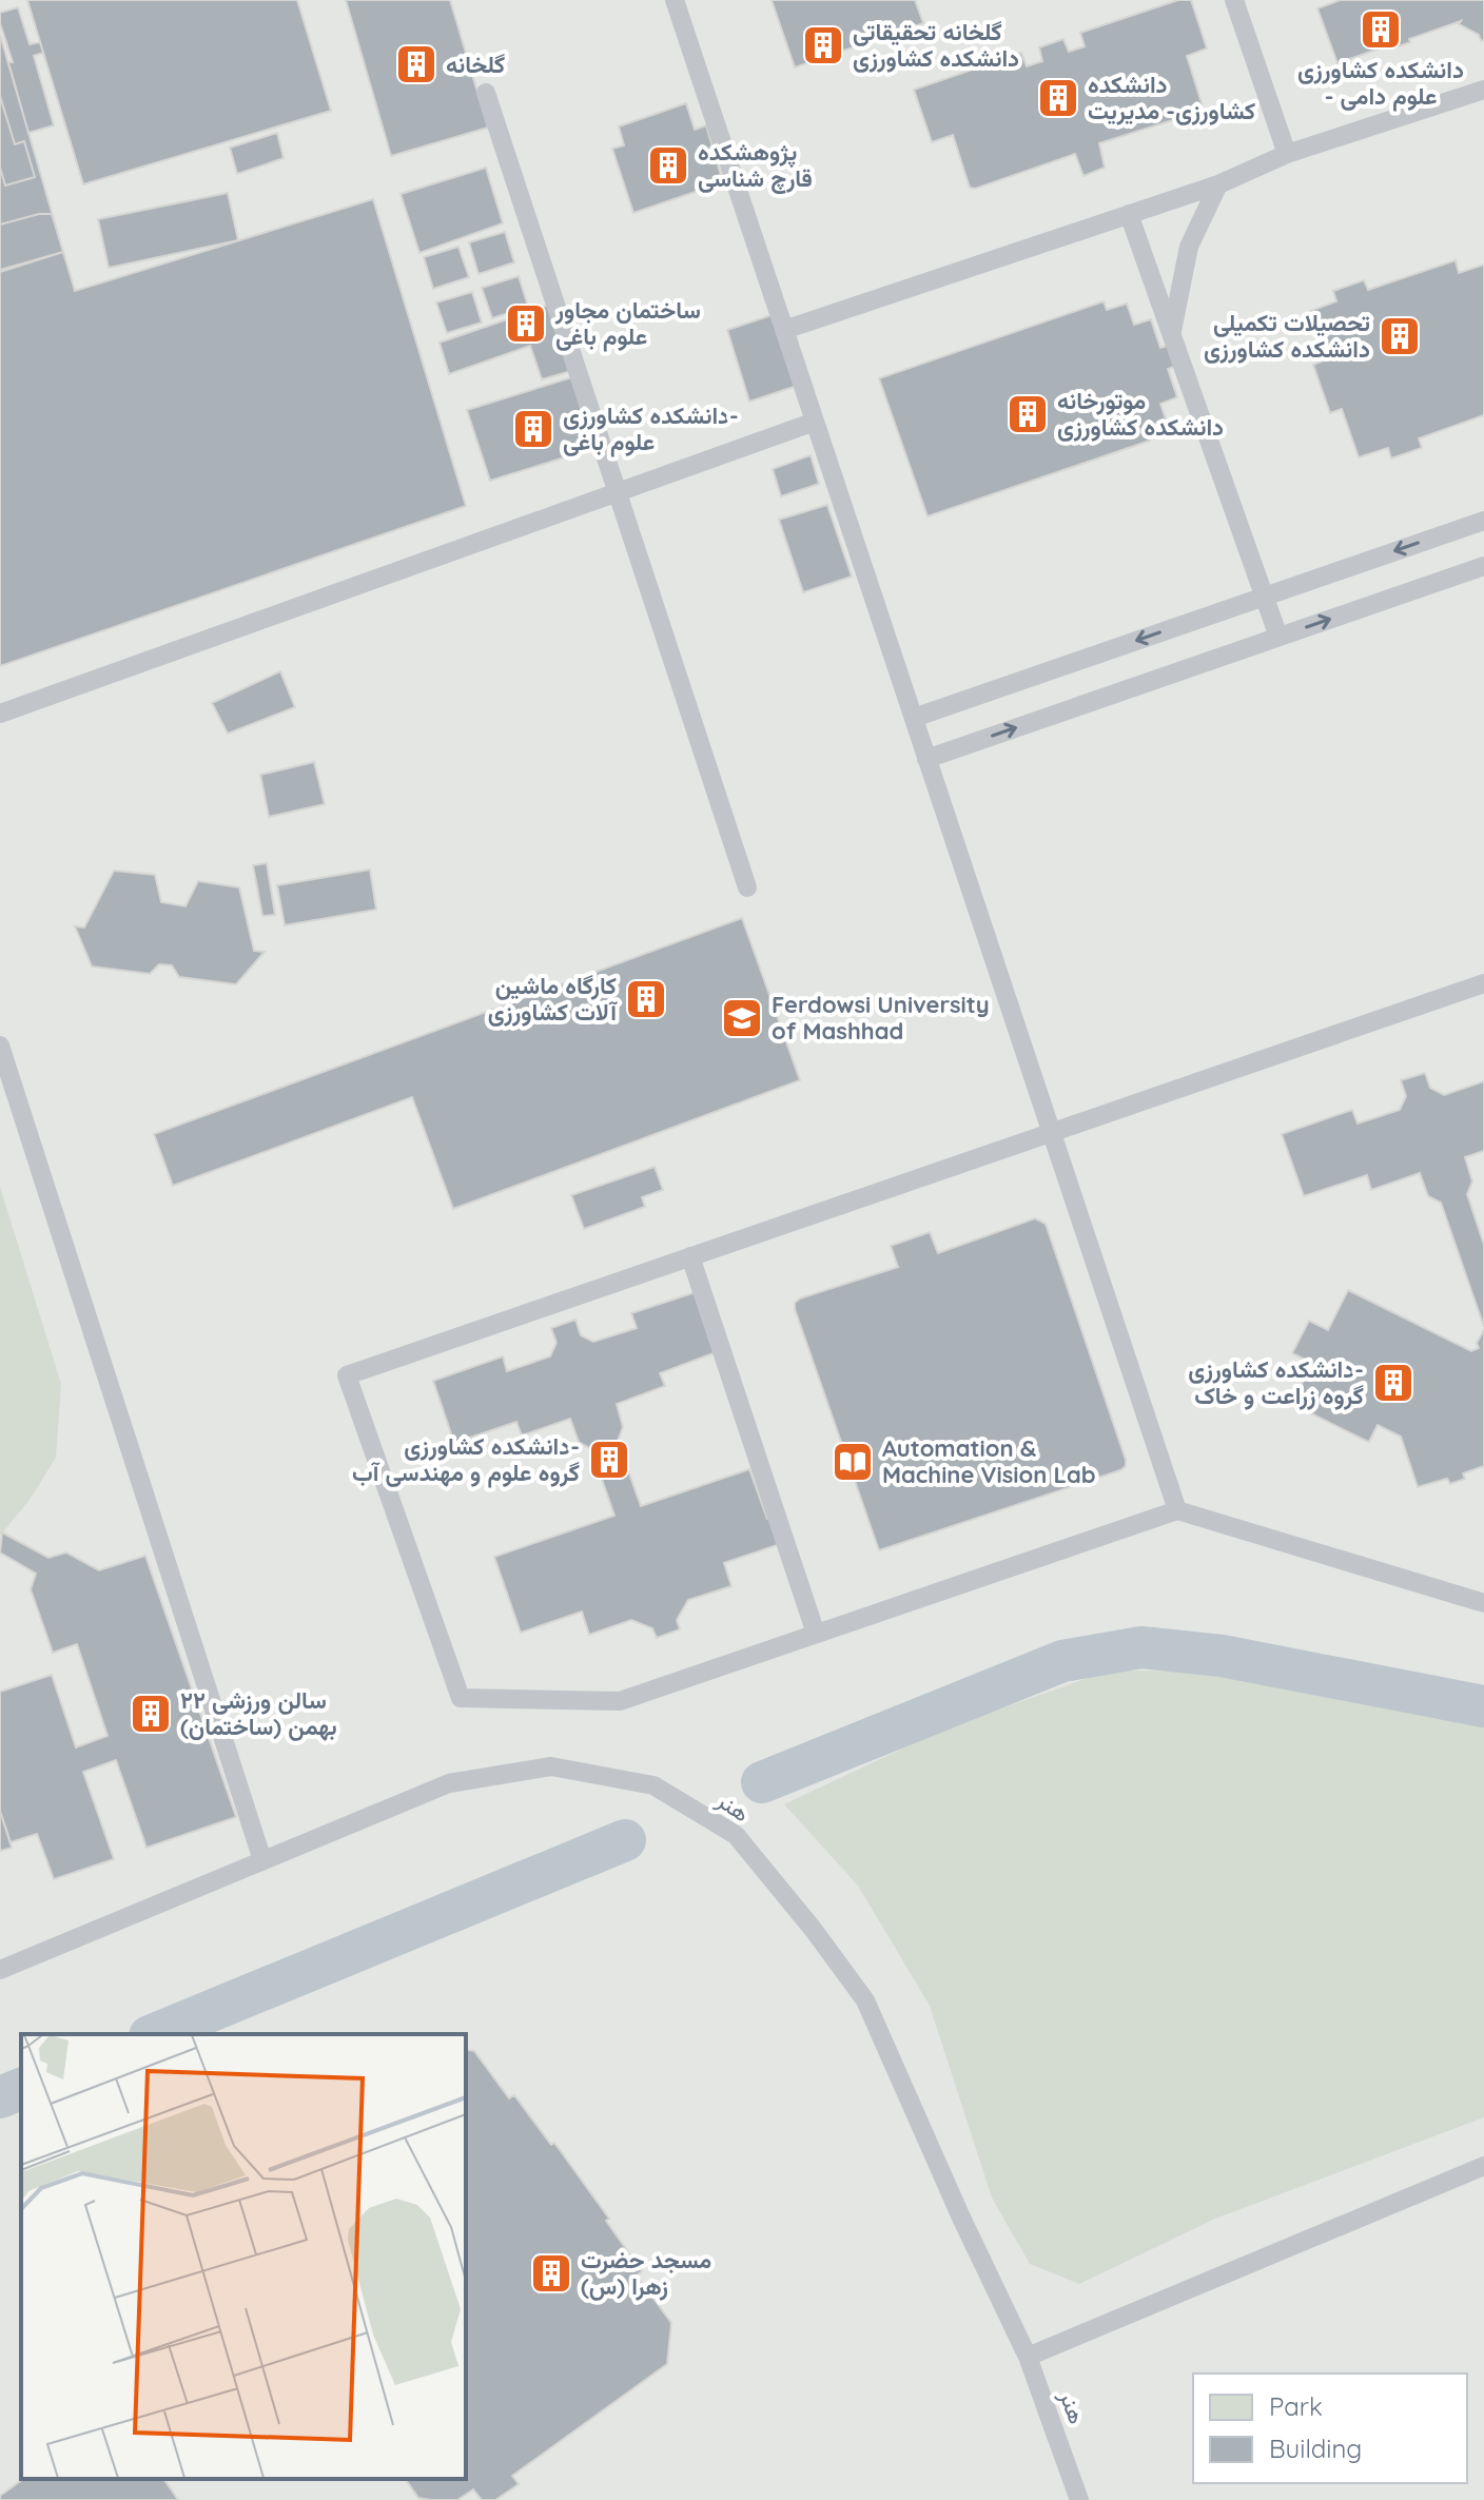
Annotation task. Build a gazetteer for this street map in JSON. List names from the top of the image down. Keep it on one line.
{"streets":{"lane":["هنر"]},"places":{"building":["دانشکده کشاورزی - علوم دامی","گلخانه تحقیقاتی دانشکده کشاورزی","گلخانه","دانشکده کشاورزی- مدیریت","پژوهشکده قارچ شناسی","ساختمان مجاور علوم باغی","تحصیلات تکمیلی دانشکده کشاورزی","موتورخانه دانشکده کشاورزی","دانشکده کشاورزی- علوم باغی","کارگاه ماشین آلات کشاورزی","دانشکده کشاورزی- گروه زراعت و خاک","دانشکده کشاورزی- گروه علوم و مهندسی آب","سالن ورزشی ۲۲ بهمن (ساختمان)","مسجد حضرت زهرا (س)"],"school or university":["Ferdowsi University of Mashhad"],"library":["Automation & Machine Vision Lab"]},"legend":["Park","Building"]}
